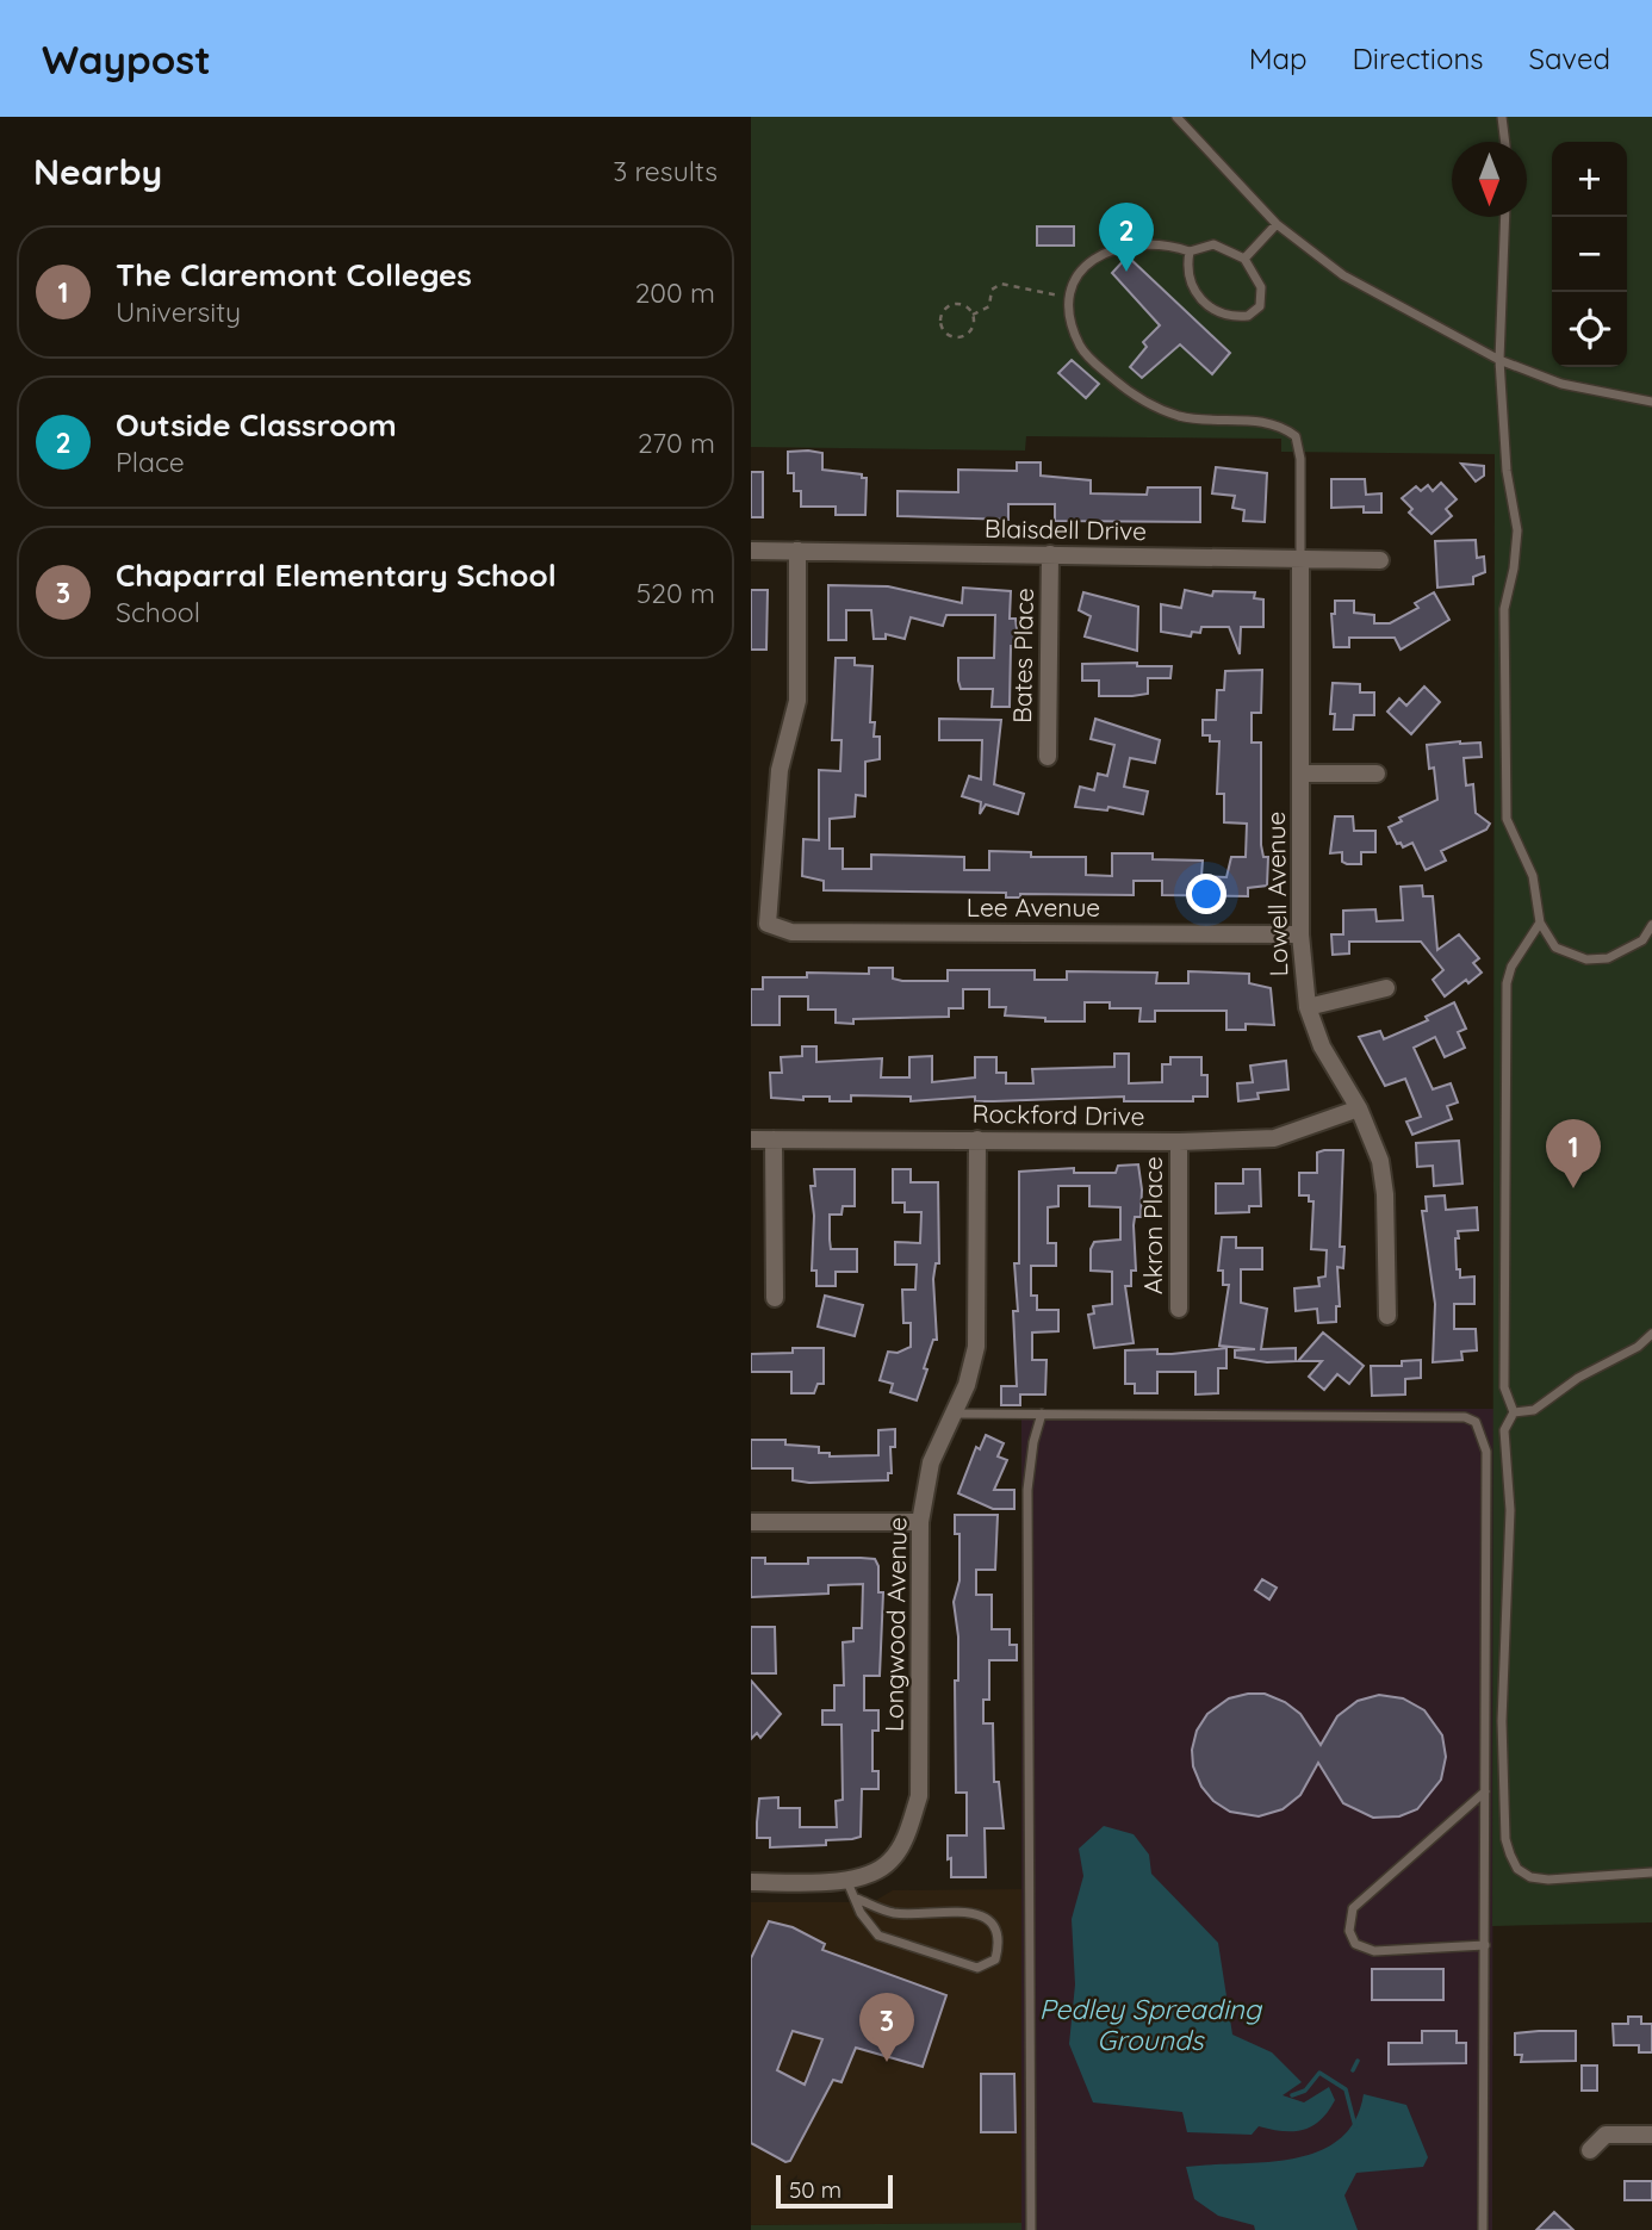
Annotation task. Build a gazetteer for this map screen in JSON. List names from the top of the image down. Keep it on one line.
{"streets":{"street":["Blaisdell Drive","Bates Place","Lowell Avenue","Lee Avenue","Rockford Drive","Akron Place","Longwood Avenue"]},"crossings":[["Blaisdell Drive","Bates Place"],["Blaisdell Drive","Lowell Avenue"],["Blaisdell Drive","Lee Avenue"],["Lowell Avenue","Lee Avenue"],["Lowell Avenue","Rockford Drive"],["Rockford Drive","Akron Place"],["Rockford Drive","Longwood Avenue"]],"water":["Pedley Spreading Grounds"],"scale_bar":"50 m","north":"bottom","page":{"header":"Waypost","nav":["Map","Directions","Saved"],"heading":["Nearby","3 results"],"map_buttons":["+","−"],"pins":["2","1","3"],"list":[{"mark":"1","name":"The Claremont Colleges","note":"University","value":"200 m"},{"mark":"2","name":"Outside Classroom","note":"Place","value":"270 m"},{"mark":"3","name":"Chaparral Elementary School","note":"School","value":"520 m"}],"scale":"50 m"}}
